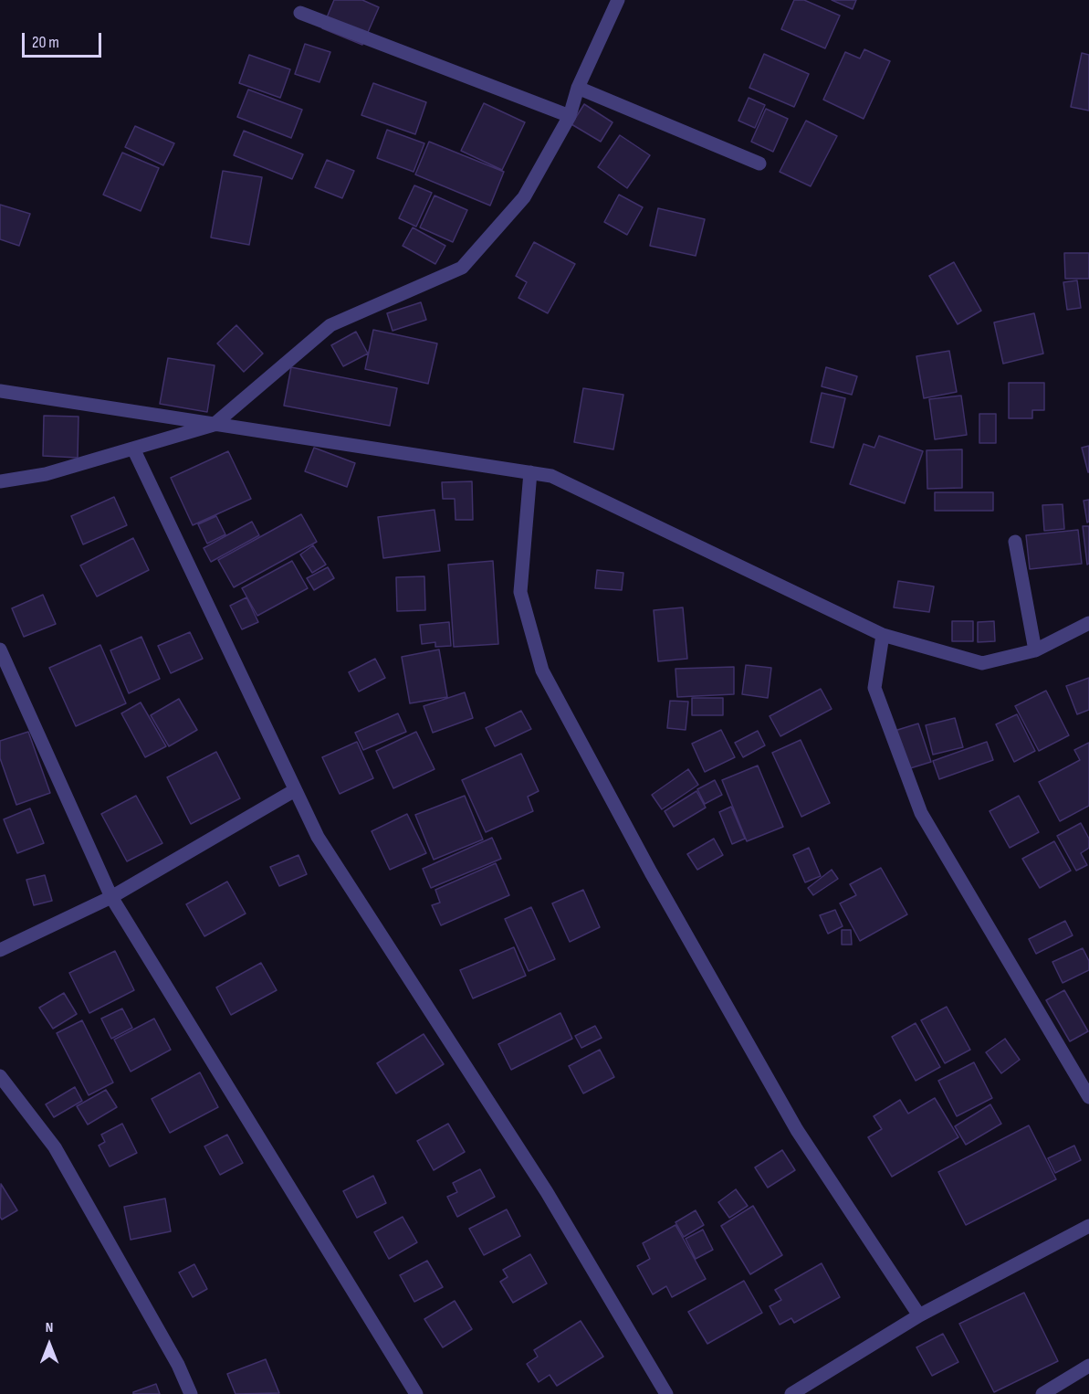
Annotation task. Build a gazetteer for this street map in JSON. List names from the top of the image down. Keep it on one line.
{"scale_bar":"20 m","north":"top"}
